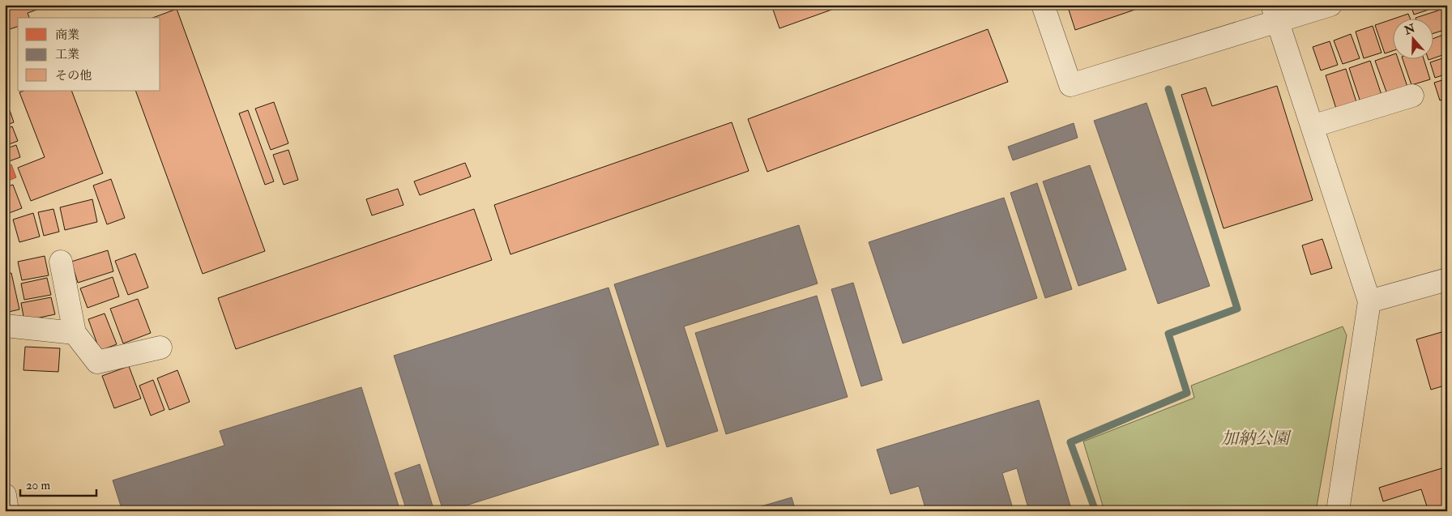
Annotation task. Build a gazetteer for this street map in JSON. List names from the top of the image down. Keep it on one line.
{"parks":["加納公園"],"legend":["商業","工業","その他"],"scale_bar":"20 m","north":"top"}
